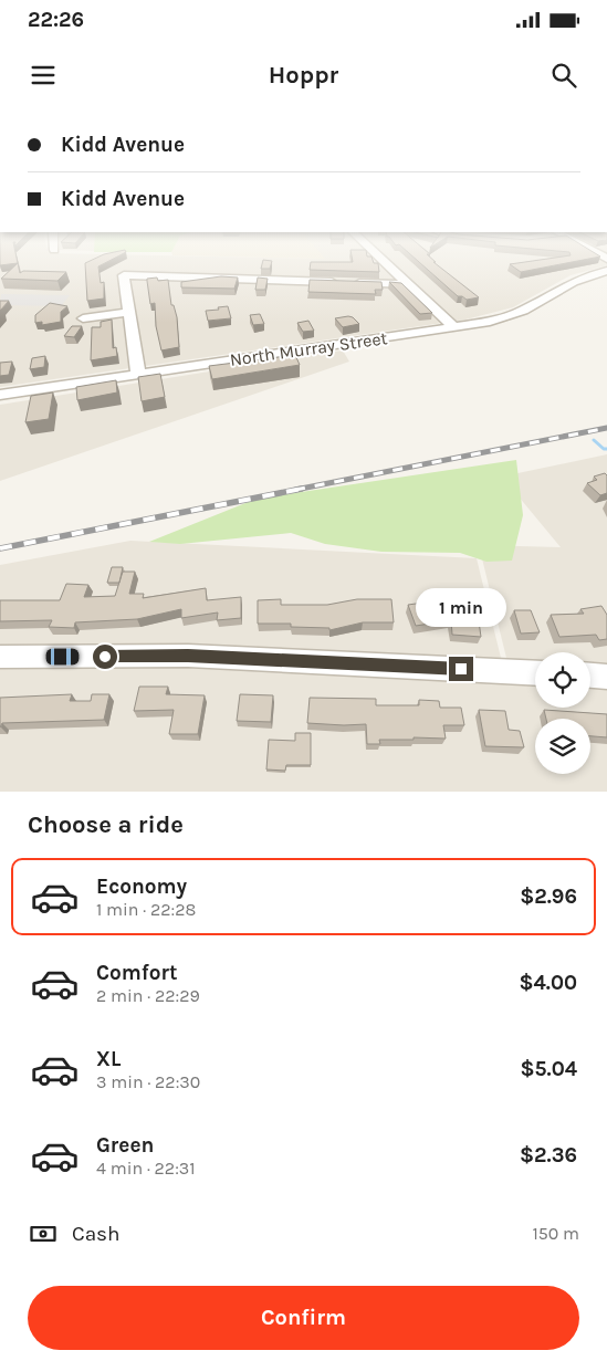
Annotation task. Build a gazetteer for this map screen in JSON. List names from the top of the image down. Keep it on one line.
{"streets":{"street":["North Murray Street"]},"page":{"status":"22:26","header":"Hoppr","banner":["Kidd Avenue","Kidd Avenue"],"bubble":"1 min","heading":"Choose a ride","list":[{"name":"Economy","note":"1 min · 22:28","value":"$2.96"},{"name":"Comfort","note":"2 min · 22:29","value":"$4.00"},{"name":"XL","note":"3 min · 22:30","value":"$5.04"},{"name":"Green","note":"4 min · 22:31","value":"$2.36"}],"pay":["Cash","150 m"],"buttons":"Confirm"}}
